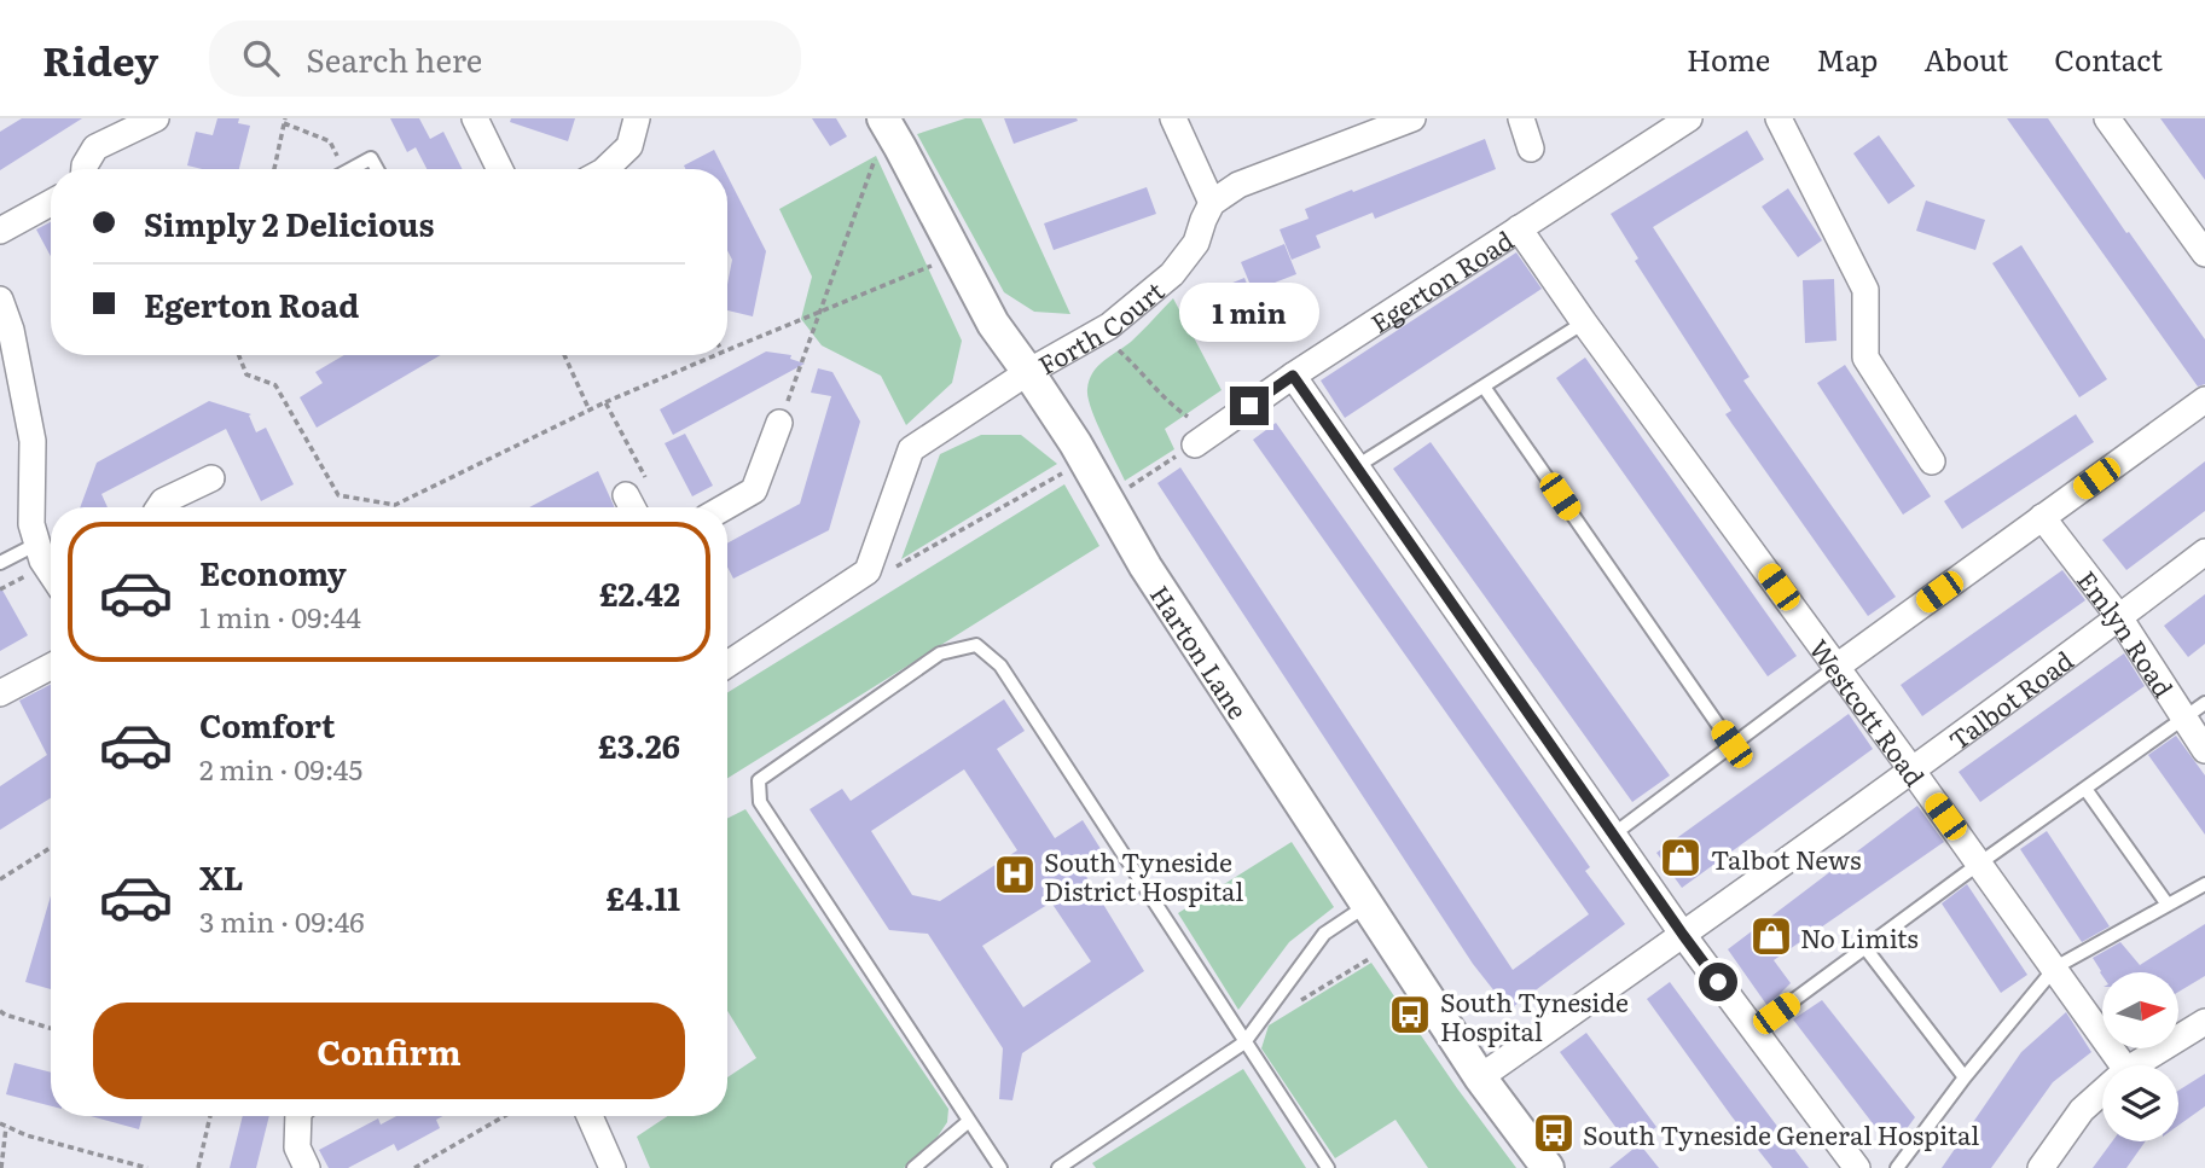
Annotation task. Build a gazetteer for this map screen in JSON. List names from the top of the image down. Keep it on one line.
{"streets":{"street":["Egerton Road","Forth Court","Emlyn Road","Harton Lane","Talbot Road","Westcott Road"]},"crossings":[["Egerton Road","Westcott Road"],["Forth Court","Harton Lane"],["Emlyn Road","Talbot Road"],["Harton Lane","Talbot Road"],["Talbot Road","Westcott Road"]],"places":{"shop":["Talbot News","No Limits"],"hospital":["South Tyneside District Hospital"],"bus stop":["South Tyneside Hospital","South Tyneside General Hospital"]},"north":"right","page":{"header":"Ridey","search":"Search here","nav":["Home","Map","About","Contact"],"banner":["Simply 2 Delicious","Egerton Road"],"bubble":"1 min","list":[{"name":"Economy","note":"1 min · 09:44","value":"£2.42"},{"name":"Comfort","note":"2 min · 09:45","value":"£3.26"},{"name":"XL","note":"3 min · 09:46","value":"£4.11"}],"buttons":"Confirm"}}
